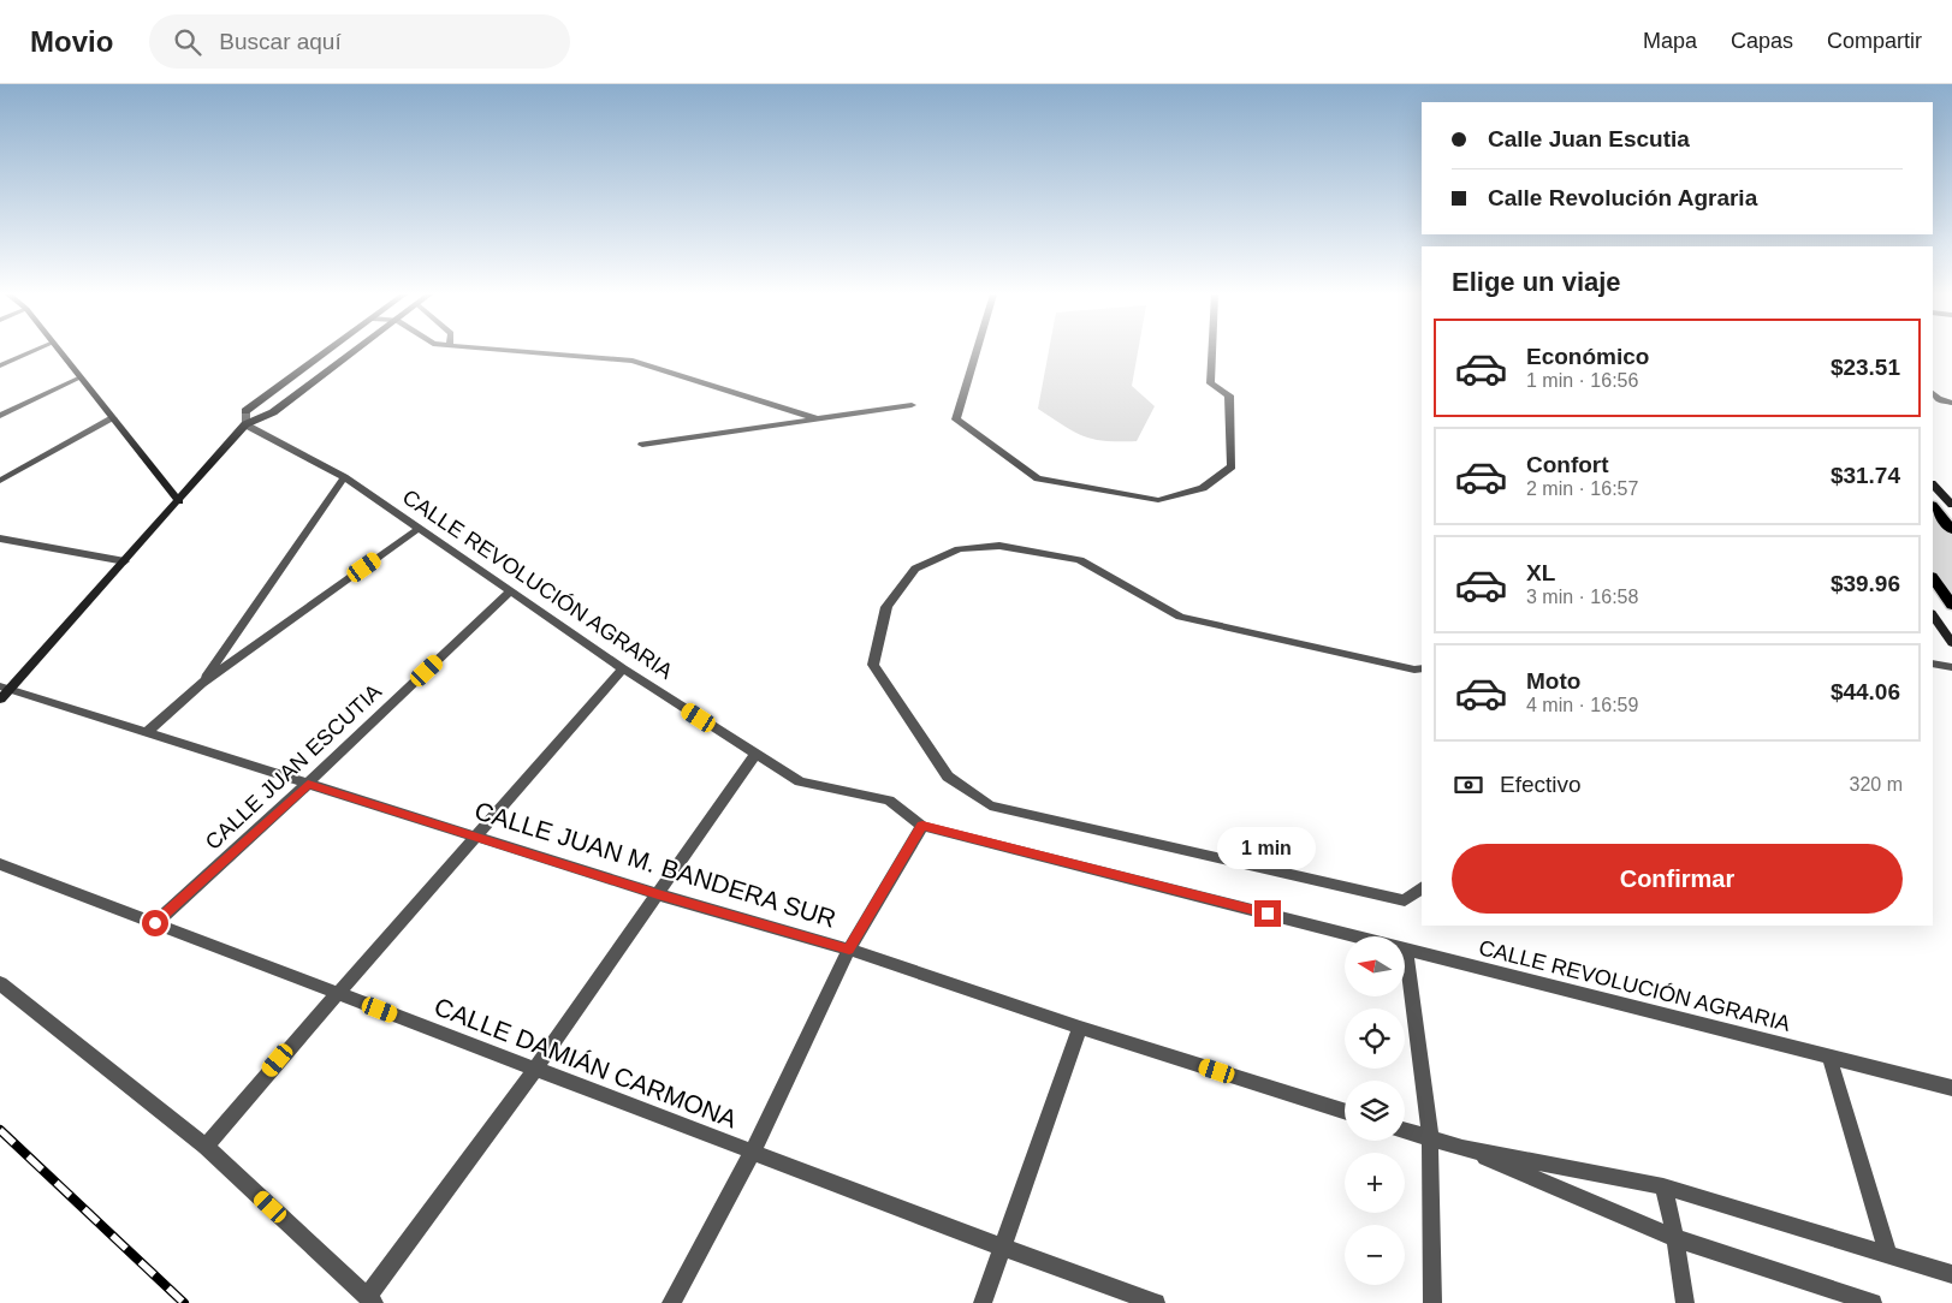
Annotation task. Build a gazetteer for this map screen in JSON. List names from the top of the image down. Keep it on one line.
{"streets":{"street":["CALLE REVOLUCIÓN AGRARIA","CALLE JUAN ESCUTIA","CALLE JUAN M. BANDERA SUR","CALLE DAMIÁN CARMONA"]},"crossings":[["CALLE REVOLUCIÓN AGRARIA","CALLE JUAN ESCUTIA"],["CALLE JUAN ESCUTIA","CALLE JUAN M. BANDERA SUR"],["CALLE JUAN ESCUTIA","CALLE DAMIÁN CARMONA"]],"north":"left","page":{"header":"Movio","search":"Buscar aquí","nav":["Mapa","Capas","Compartir"],"banner":["Calle Juan Escutia","Calle Revolución Agraria"],"heading":"Elige un viaje","list":[{"name":"Económico","note":"1 min · 16:56","value":"$23.51"},{"name":"Confort","note":"2 min · 16:57","value":"$31.74"},{"name":"XL","note":"3 min · 16:58","value":"$39.96"},{"name":"Moto","note":"4 min · 16:59","value":"$44.06"}],"pay":["Efectivo","320 m"],"bubble":"1 min","buttons":"Confirmar","map_buttons":["+","−"]}}
